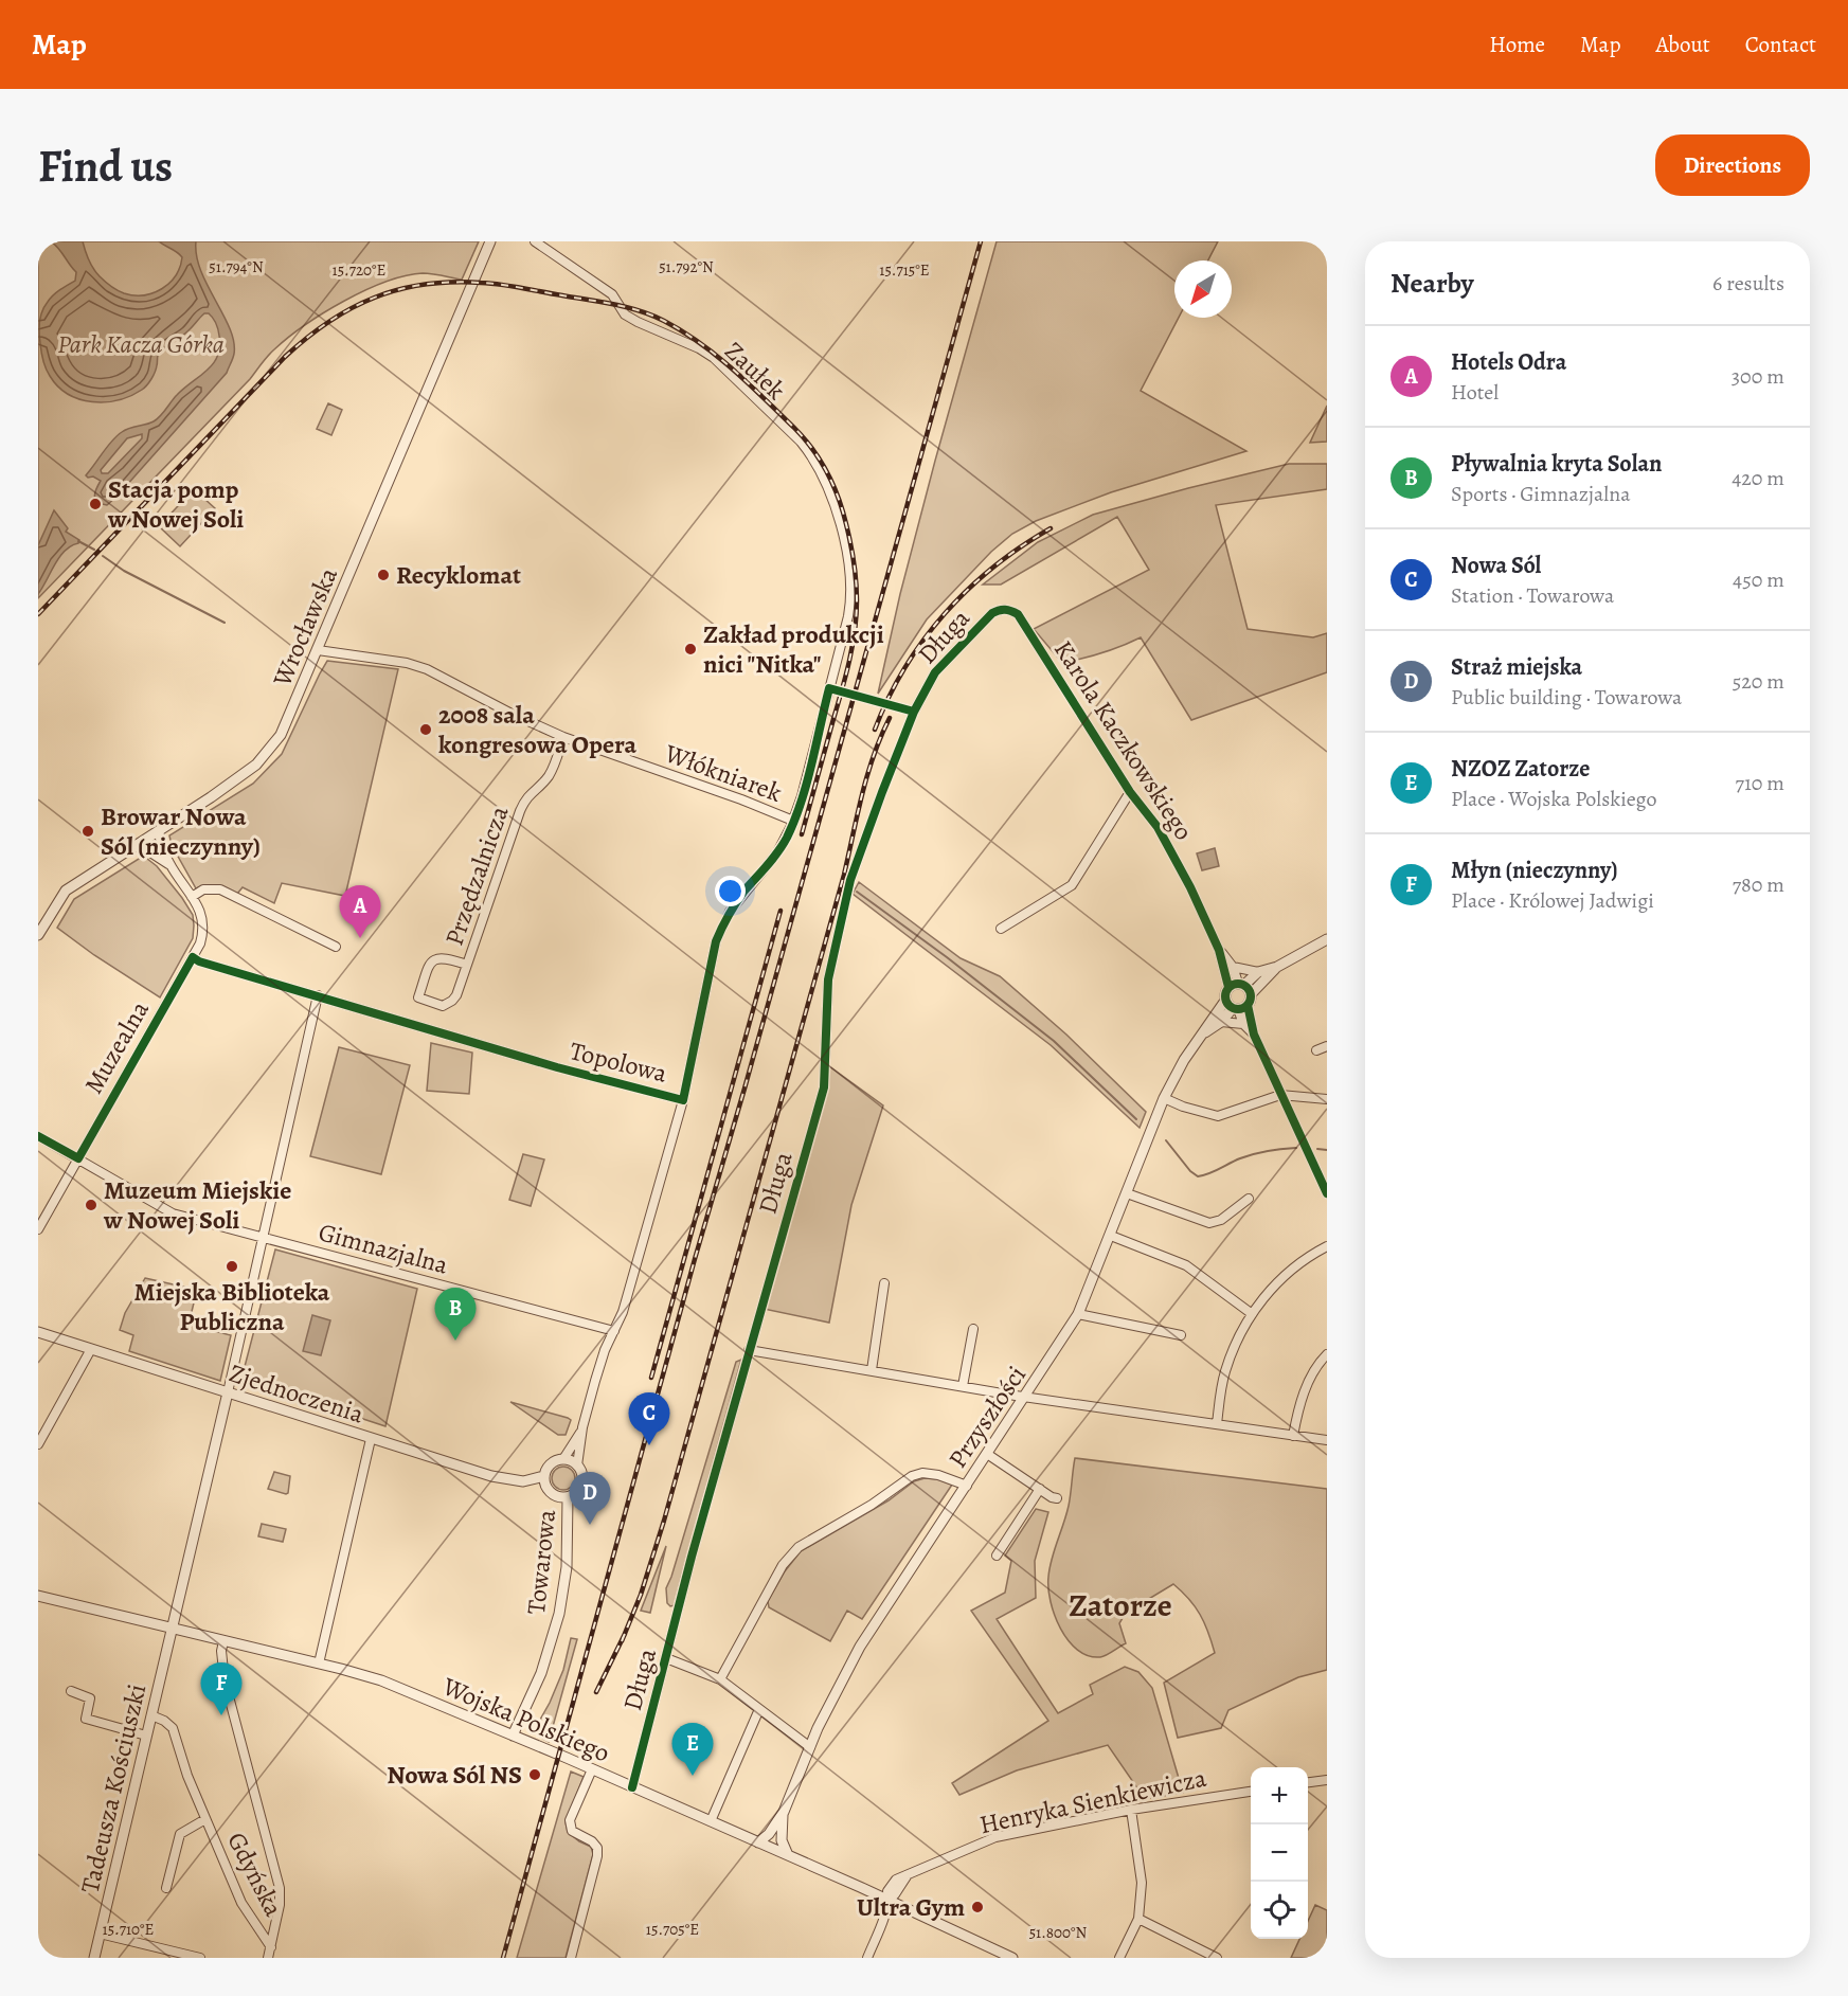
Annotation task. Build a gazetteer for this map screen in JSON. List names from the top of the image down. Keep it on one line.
{"streets":{"street":["Zaułek","Wrocławska","Długa","Karola Kaczkowskiego","Włókniarek","Przędzalnicza","Muzealna","Topolowa","Gimnazjalna","Zjednoczenia","Przyszłości","Towarowa","Wojska Polskiego","Tadeusza Kościuszki","Henryka Sienkiewicza","Gdyńska"]},"crossings":[["Zaułek","Topolowa"],["Wrocławska","Włókniarek"],["Wrocławska","Muzealna"],["Długa","Karola Kaczkowskiego"],["Długa","Wojska Polskiego"],["Karola Kaczkowskiego","Przyszłości"],["Włókniarek","Przędzalnicza"],["Włókniarek","Topolowa"],["Muzealna","Topolowa"],["Muzealna","Gimnazjalna"],["Topolowa","Gimnazjalna"],["Zjednoczenia","Towarowa"],["Zjednoczenia","Tadeusza Kościuszki"],["Przyszłości","Wojska Polskiego"],["Towarowa","Wojska Polskiego"],["Wojska Polskiego","Tadeusza Kościuszki"],["Wojska Polskiego","Henryka Sienkiewicza"],["Tadeusza Kościuszki","Gdyńska"]],"districts":["Zatorze"],"parks":["Park Kacza Górka"],"places":["Stacja pomp w Nowej Soli","Recyklomat","Zakład produkcji nici \"Nitka\"","2008 sala kongresowa Opera","Browar Nowa Sól (nieczynny)","Muzeum Miejskie w Nowej Soli","Miejska Biblioteka Publiczna","Nowa Sól NS","Ultra Gym"],"north":"bottom left","page":{"header":"Map","nav":["Home","Map","About","Contact"],"buttons":"Directions","title":"Find us","heading":["Nearby","6 results"],"list":[{"mark":"A","name":"Hotels Odra","note":"Hotel","value":"300 m"},{"mark":"B","name":"Pływalnia kryta Solan","note":"Sports · Gimnazjalna","value":"420 m"},{"mark":"C","name":"Nowa Sól","note":"Station · Towarowa","value":"450 m"},{"mark":"D","name":"Straż miejska","note":"Public building · Towarowa","value":"520 m"},{"mark":"E","name":"NZOZ Zatorze","note":"Place · Wojska Polskiego","value":"710 m"},{"mark":"F","name":"Młyn (nieczynny)","note":"Place · Królowej Jadwigi","value":"780 m"}],"pins":["A","B","C","D","F","E"],"map_buttons":["+","−"]},"coordinates":["51.794°N","51.792°N","15.720°E","15.715°E","15.710°E","15.705°E","51.800°N"]}
